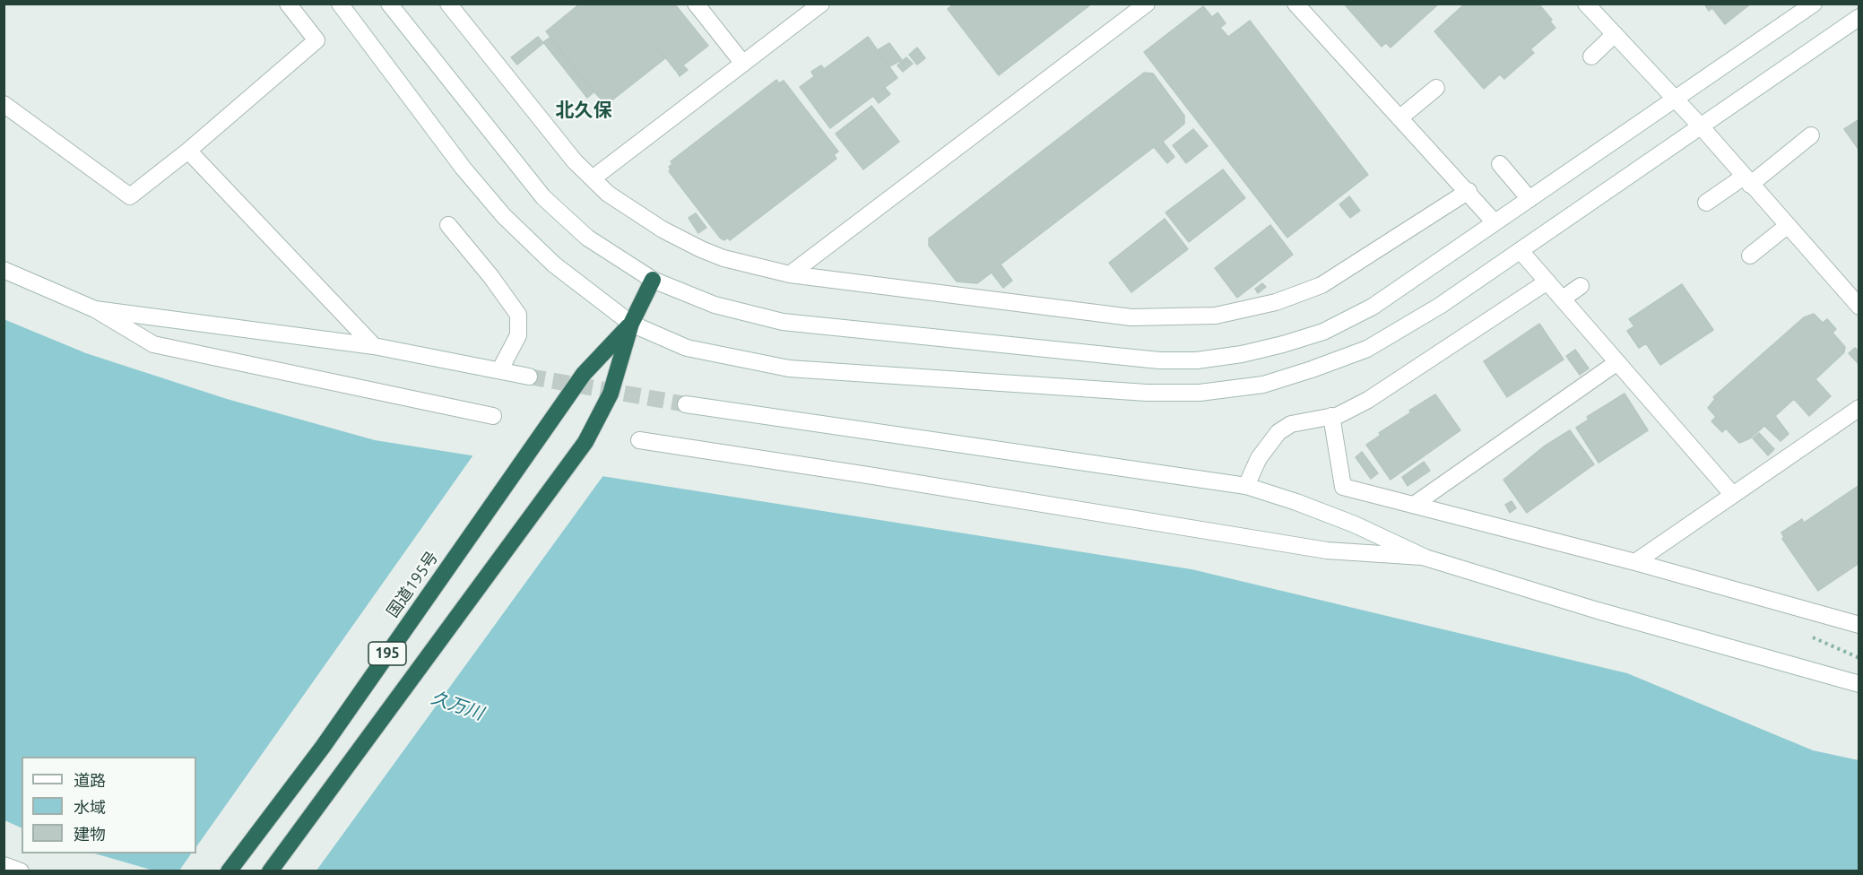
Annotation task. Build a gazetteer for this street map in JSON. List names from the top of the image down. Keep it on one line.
{"streets":{"highway":["国道195号","195"]},"districts":["北久保"],"water":["久万川"],"legend":["道路","水域","建物"]}
